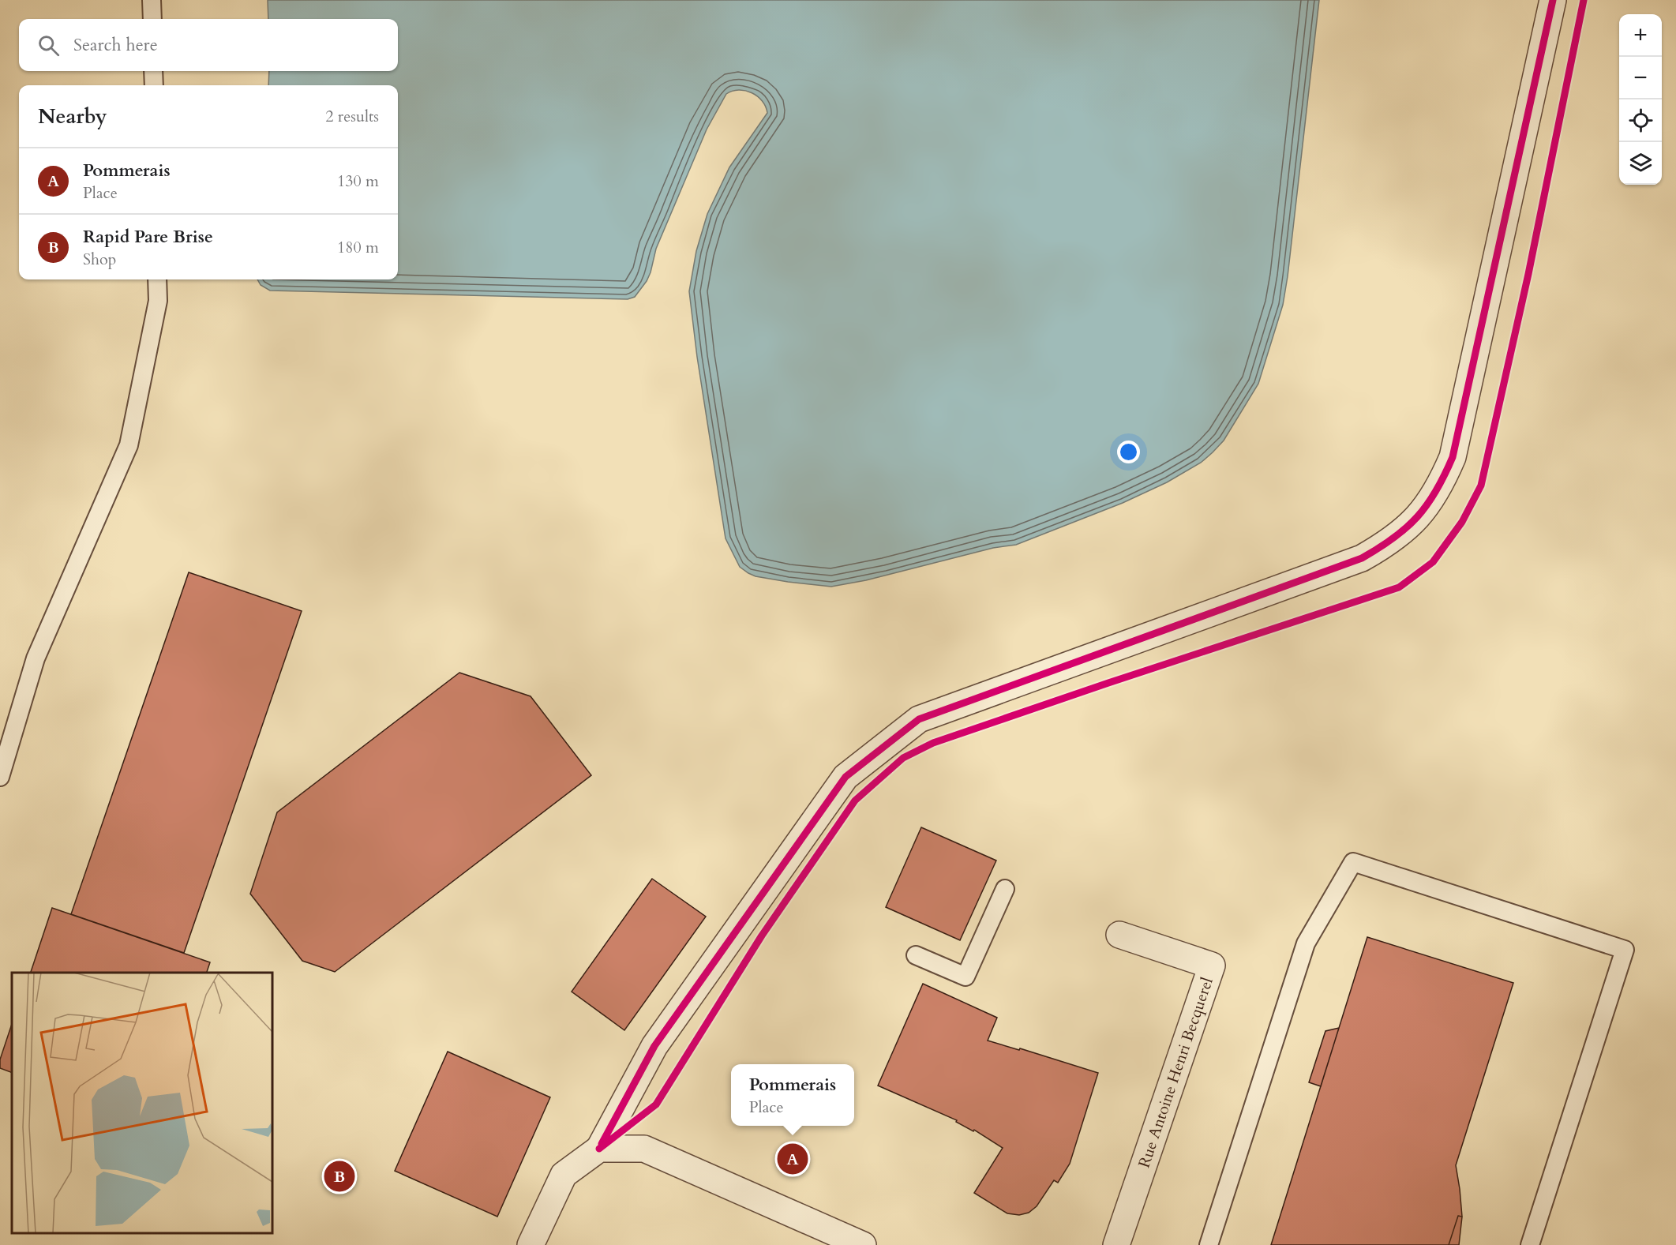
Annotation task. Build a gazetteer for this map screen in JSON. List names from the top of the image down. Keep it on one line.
{"streets":{"street":["Rue Antoine Henri Becquerel"]},"page":{"map_buttons":["+","−"],"search":"Search here","heading":["Nearby","2 results"],"list":[{"mark":"A","name":"Pommerais","note":"Place","value":"130 m"},{"mark":"B","name":"Rapid Pare Brise","note":"Shop","value":"180 m"}],"popup":["Pommerais","Place"],"pins":["A","B"]}}
